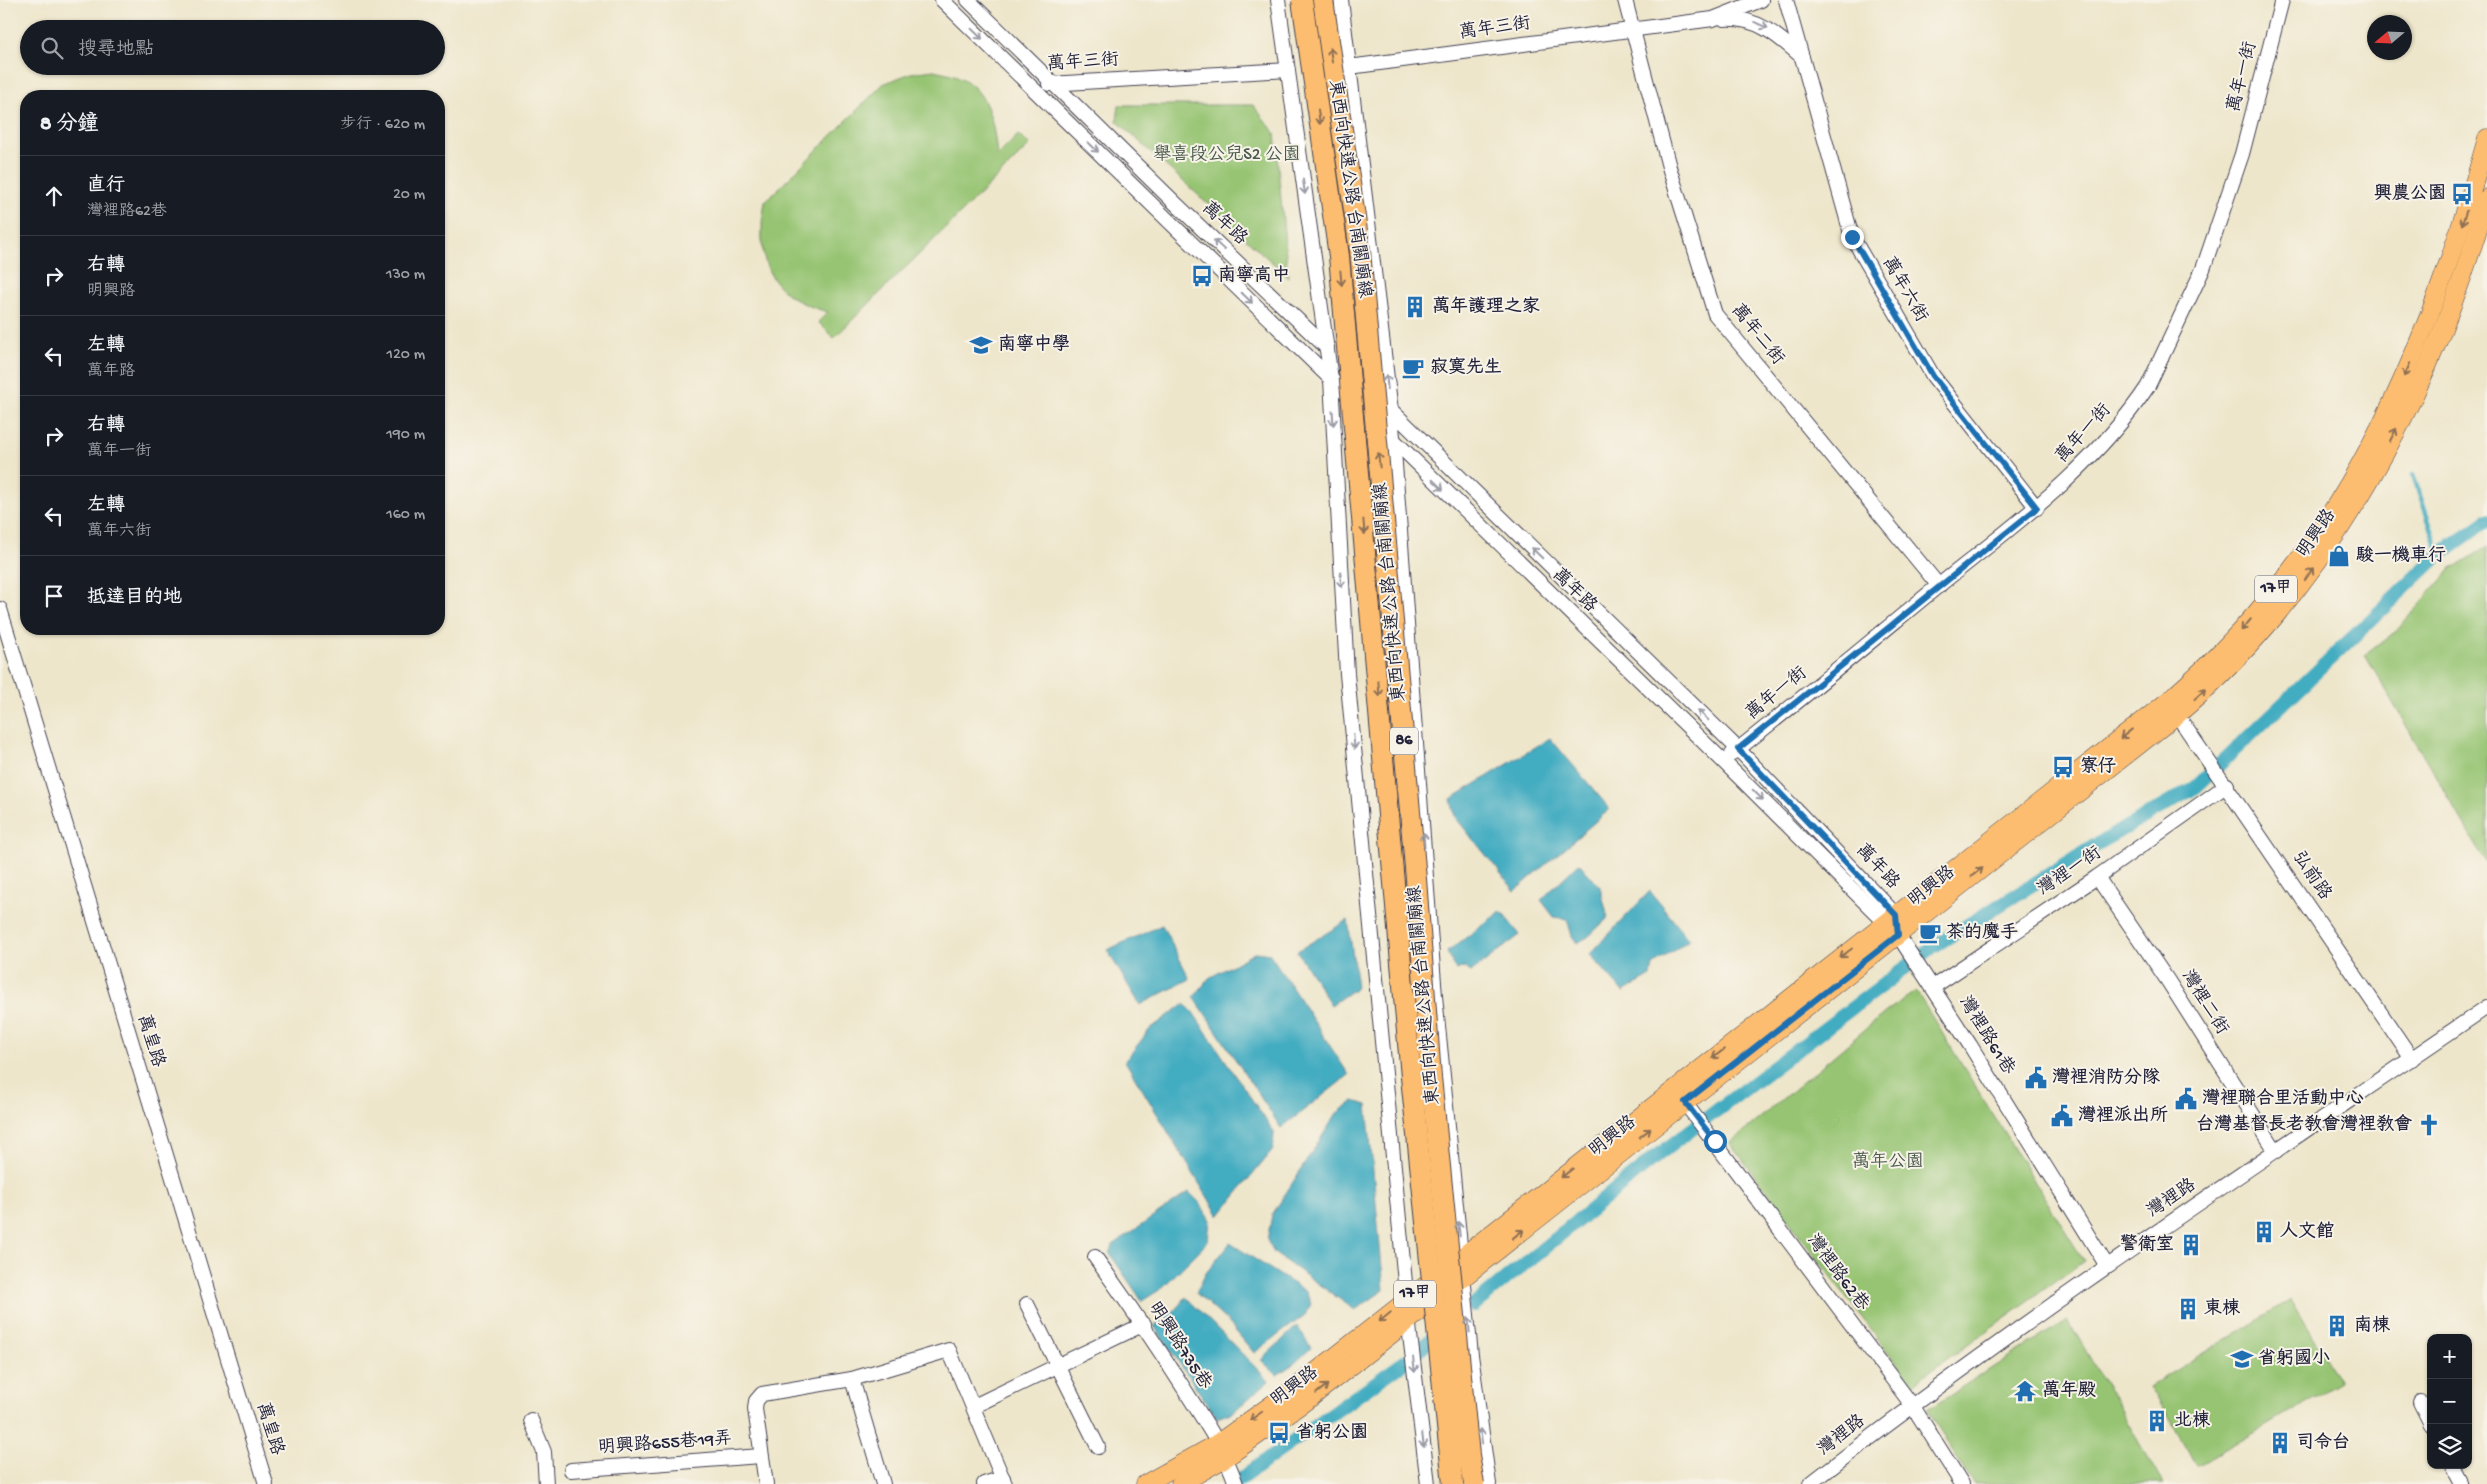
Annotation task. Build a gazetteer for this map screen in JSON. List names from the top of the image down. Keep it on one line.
{"streets":{"highway":["東西向快速公路 台南關廟線","86"],"main road":["明興路","17甲"],"street":["萬年三街","萬年一街","萬年路","萬年六街","萬年二街","灣裡一街","弘前路","灣裡二街","灣裡路61巷","萬皇路","灣裡路","灣裡路62巷","明興路735巷","明興路655巷19弄"]},"crossings":[["萬年三街","萬年路"],["萬年三街","萬年二街"],["萬年一街","萬年路"],["萬年一街","萬年六街"],["萬年一街","萬年二街"],["萬年路","明興路"],["萬年路","灣裡路61巷"],["明興路","弘前路"],["明興路","灣裡路61巷"],["明興路","灣裡路62巷"],["明興路","明興路735巷"],["灣裡一街","弘前路"],["灣裡一街","灣裡二街"],["灣裡一街","灣裡路61巷"],["弘前路","灣裡路"],["灣裡二街","灣裡路"],["灣裡路61巷","灣裡路"],["灣裡路","灣裡路62巷"]],"parks":["舉喜段公兒S2 公園","萬年公園"],"places":{"bus stop":["興農公園","南寧高中","寮仔","省躬公園"],"building":["萬年護理之家","人文館","警衛室","東棟","南棟","北棟","司令台"],"school or university":["南寧中學","省躬國小"],"cafe":["寂寞先生","茶的魔手"],"shop":["駿一機車行"],"public building":["灣裡消防分隊","灣裡聯合里活動中心","灣裡派出所"],"church":["台灣基督長老教會灣裡教會"],"temple":["萬年殿"]},"north":"left","page":{"search":"搜尋地點","heading":["8 分鐘","步行 · 620 m"],"list":[["直行","灣裡路62巷","20 m"],["右轉","明興路","130 m"],["左轉","萬年路","120 m"],["右轉","萬年一街","190 m"],["左轉","萬年六街","160 m"],"抵達目的地"],"map_buttons":["+","−"]}}
